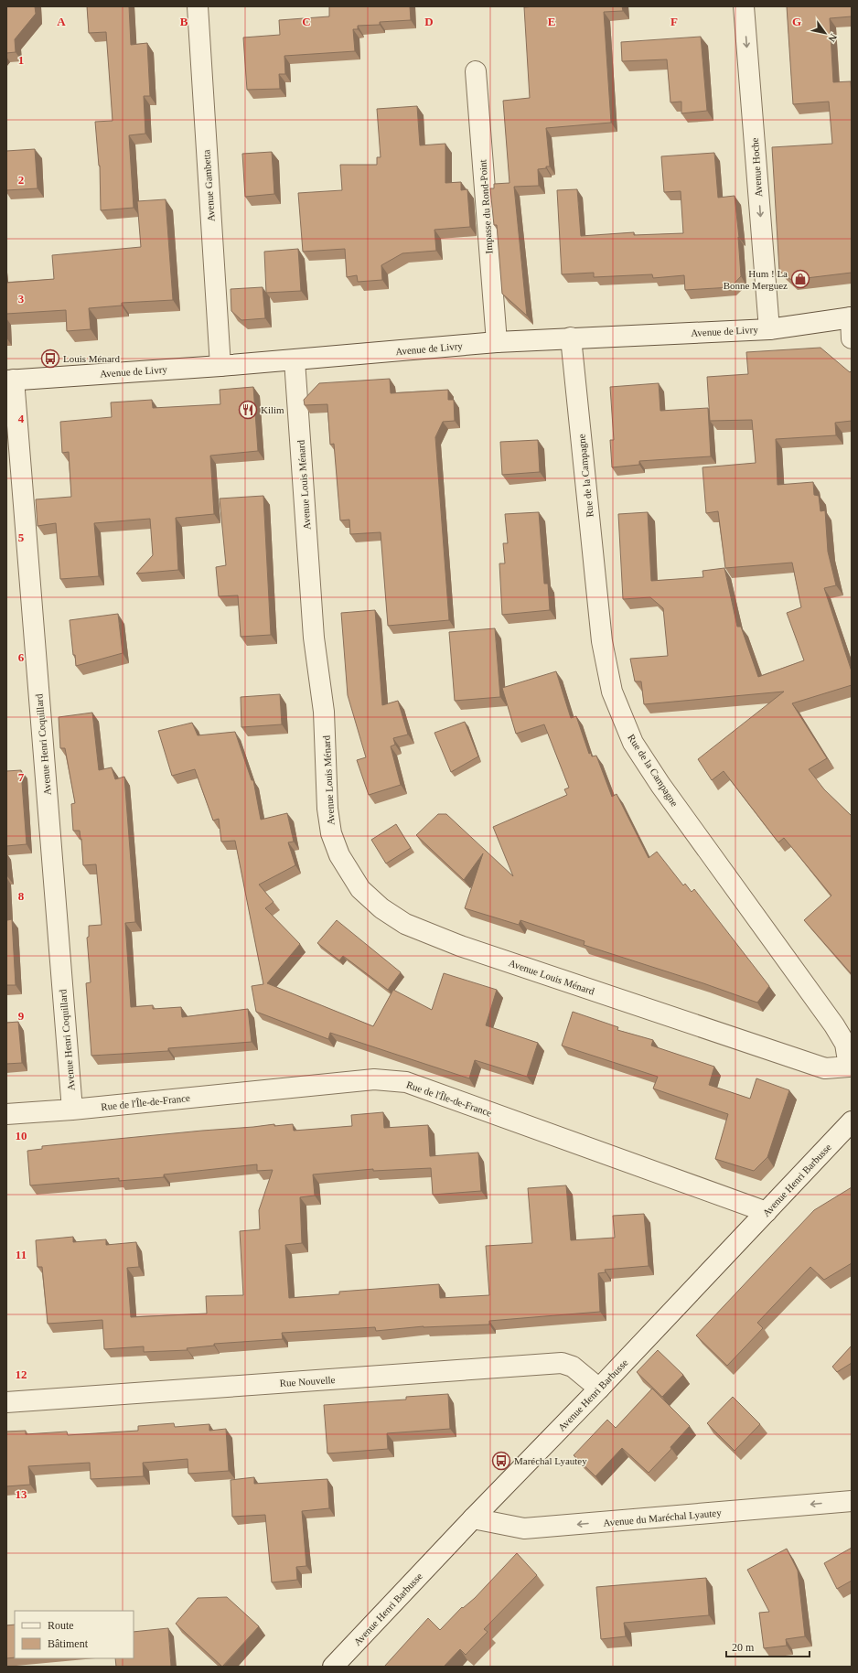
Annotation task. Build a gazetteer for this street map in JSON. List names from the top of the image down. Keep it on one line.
{"streets":{"street":["Avenue Hoche","Avenue Gambetta","Impasse du Rond-Point","Avenue de Livry","Rue de la Campagne","Avenue Louis Ménard","Avenue Henri Coquillard","Rue de l'Île-de-France","Avenue Henri Barbusse","Rue Nouvelle","Avenue du Maréchal Lyautey"]},"crossings":[["Avenue Hoche","Avenue de Livry"],["Avenue Gambetta","Avenue de Livry"],["Impasse du Rond-Point","Avenue de Livry"],["Avenue de Livry","Rue de la Campagne"],["Avenue de Livry","Avenue Louis Ménard"],["Avenue de Livry","Avenue Henri Coquillard"],["Rue de la Campagne","Avenue Louis Ménard"],["Avenue Henri Coquillard","Rue de l'Île-de-France"],["Rue de l'Île-de-France","Avenue Henri Barbusse"],["Avenue Henri Barbusse","Rue Nouvelle"],["Avenue Henri Barbusse","Avenue du Maréchal Lyautey"]],"one_way":["Avenue Hoche","Avenue du Maréchal Lyautey"],"places":{"shop":["Hum ! La Bonne Merguez"],"bus stop":["Louis Ménard","Maréchal Lyautey"],"restaurant":["Kilim"]},"legend":["Route","Bâtiment"],"scale_bar":"20 m","north":"bottom right","grid":{"columns":["A","B","C","D","E","F","G"],"rows":["1","2","3","4","5","6","7","8","9","10","11","12","13"]}}
